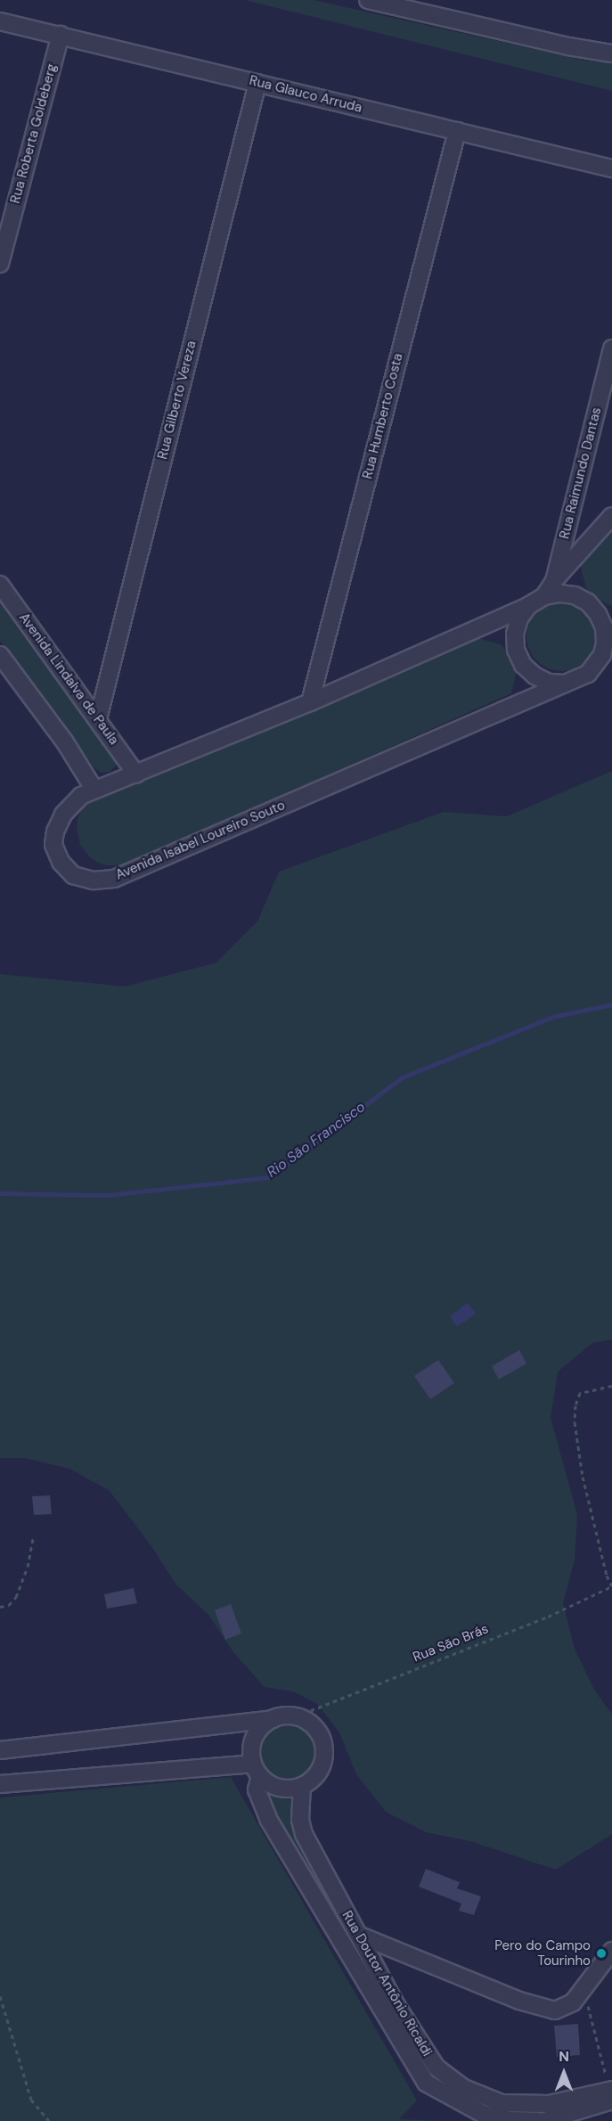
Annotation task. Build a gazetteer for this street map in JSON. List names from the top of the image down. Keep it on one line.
{"streets":{"street":["Rua Glauco Arruda","Rua Roberta Goldeberg","Rua Gilberto Vereza","Rua Humberto Costa","Rua Raimundo Dantas","Avenida Lindalva de Paula","Avenida Isabel Loureiro Souto","Rua Doutor Antônio Ricaldi"],"path":["Rua São Brás"]},"crossings":[["Rua Glauco Arruda","Rua Roberta Goldeberg"],["Rua Glauco Arruda","Rua Gilberto Vereza"],["Rua Glauco Arruda","Rua Humberto Costa"],["Rua Gilberto Vereza","Avenida Lindalva de Paula"],["Rua Humberto Costa","Avenida Isabel Loureiro Souto"],["Rua Raimundo Dantas","Avenida Isabel Loureiro Souto"],["Avenida Lindalva de Paula","Avenida Isabel Loureiro Souto"],["Rua São Brás","Rua Doutor Antônio Ricaldi"]],"water":["Rio São Francisco"],"places":["Pero do Campo Tourinho"],"north":"top"}
